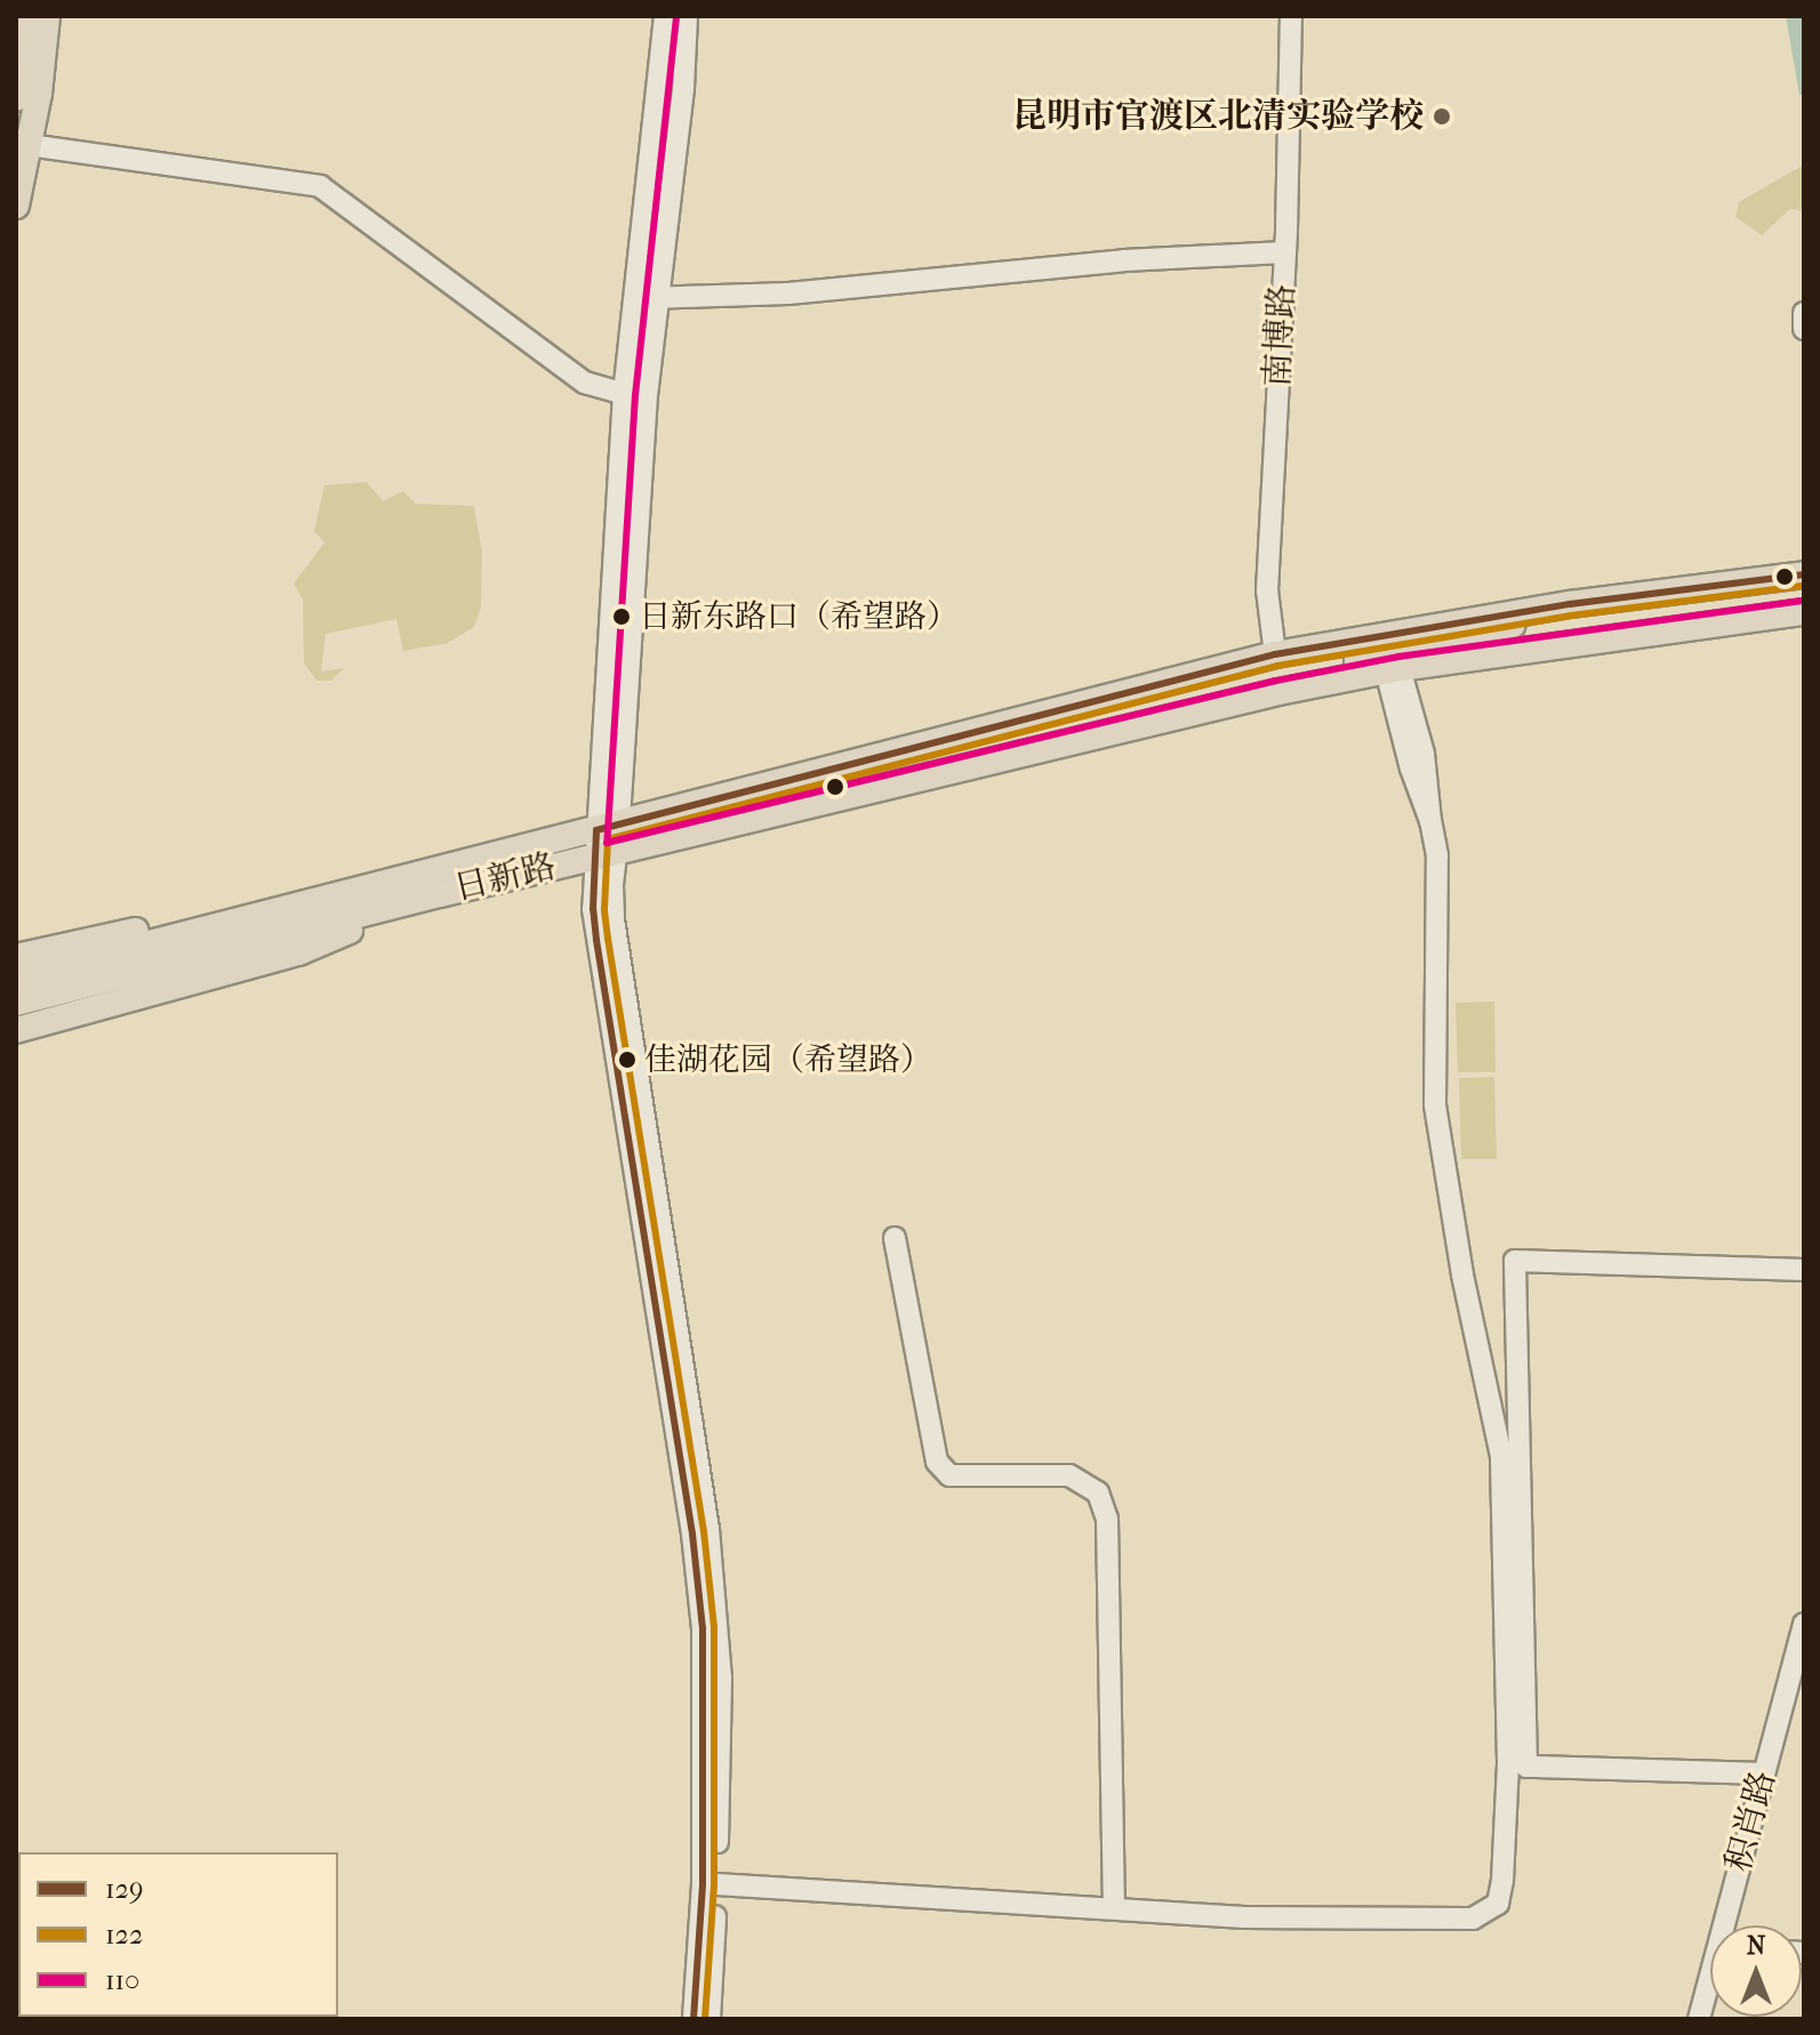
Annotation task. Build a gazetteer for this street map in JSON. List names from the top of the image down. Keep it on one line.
{"streets":{"main road":["日新路"],"street":["南博路","积肖路"]},"crossings":[["南博路","日新路"]],"places":["昆明市官渡区北清实验学校","日新东路口（希望路）","佳湖花园（希望路）"],"lines":["transit line 110","transit line 129","transit line 122"],"legend":["129","122","110"],"north":"top"}
